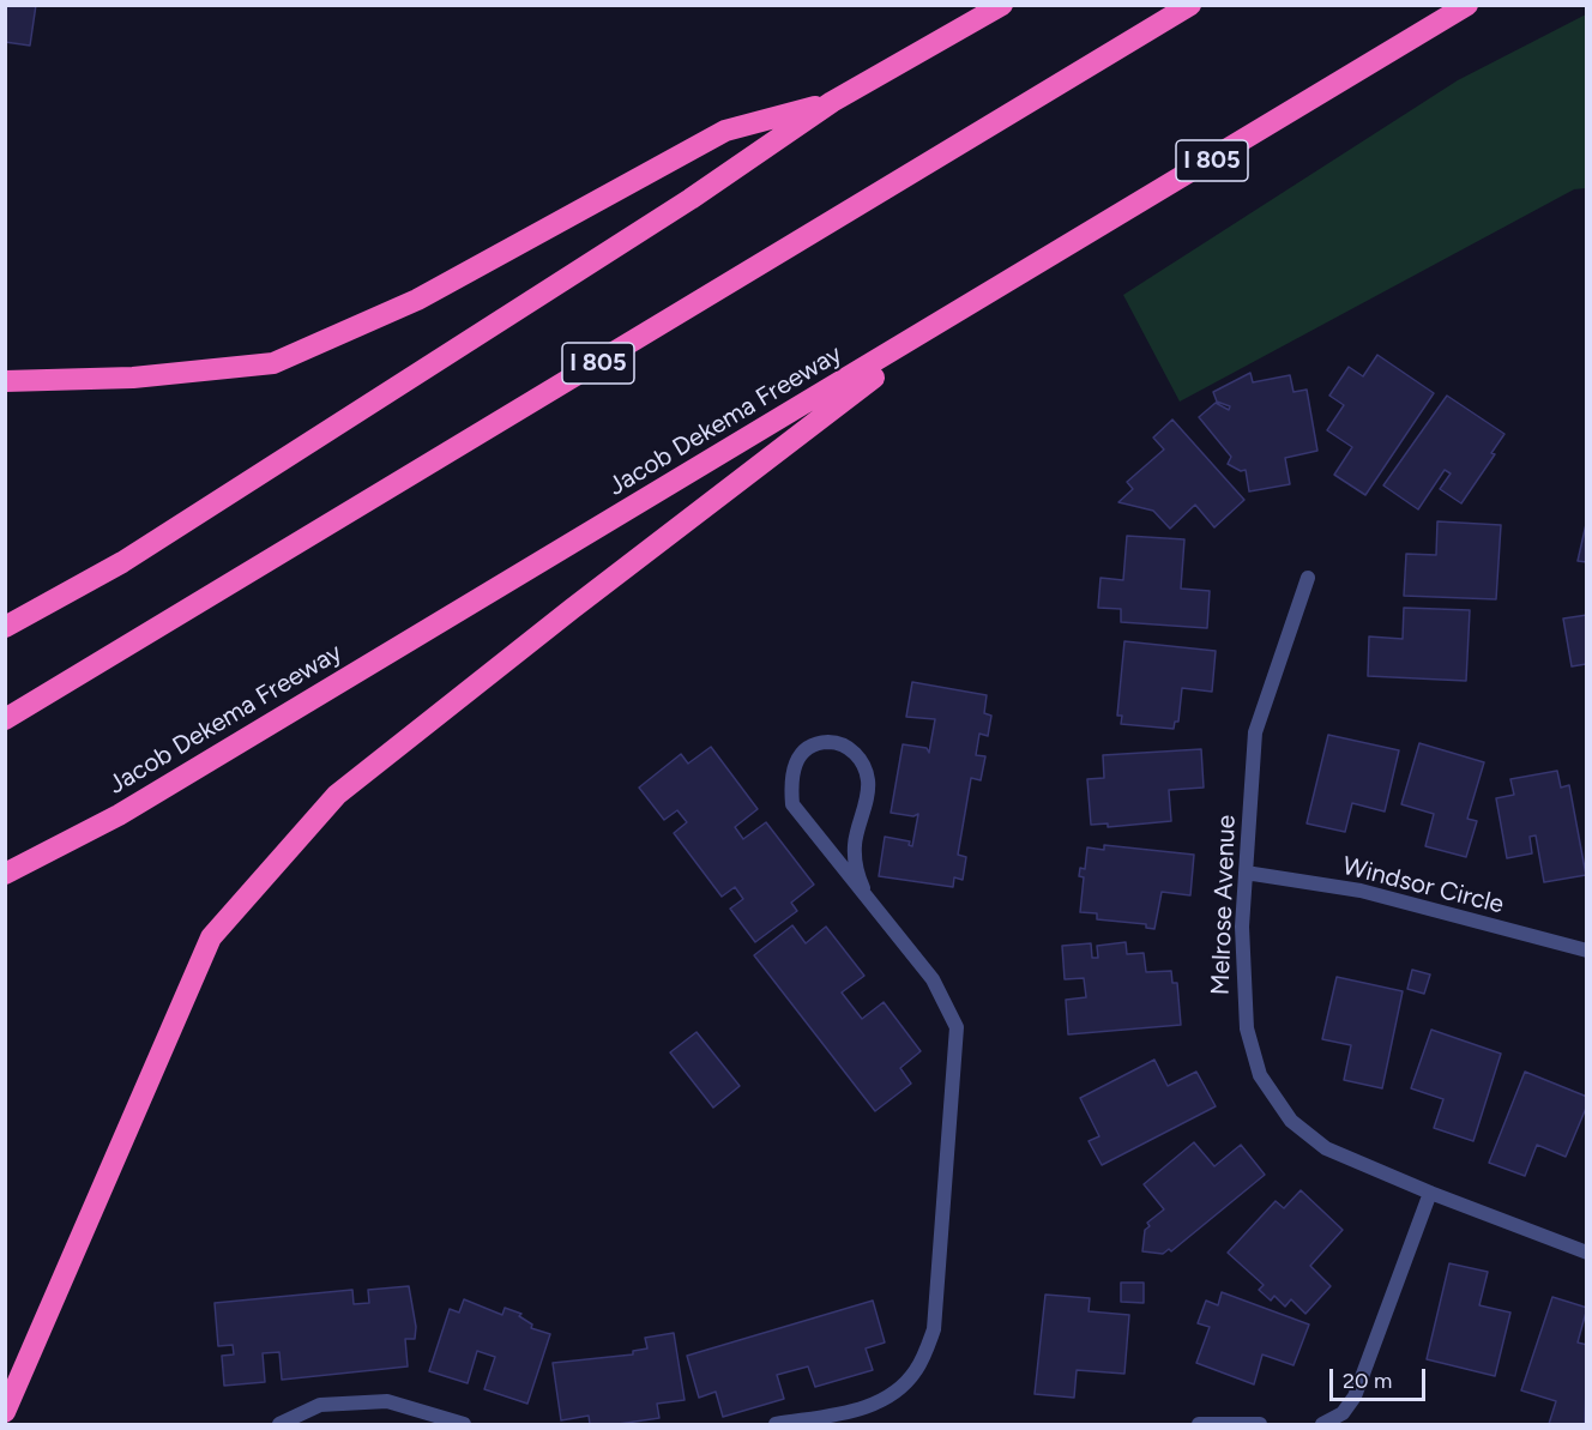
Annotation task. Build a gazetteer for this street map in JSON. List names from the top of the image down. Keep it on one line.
{"streets":{"highway":["I 805","Jacob Dekema Freeway"],"street":["Windsor Circle","Melrose Avenue"]},"crossings":[["Windsor Circle","Melrose Avenue"]],"scale_bar":"20 m"}
